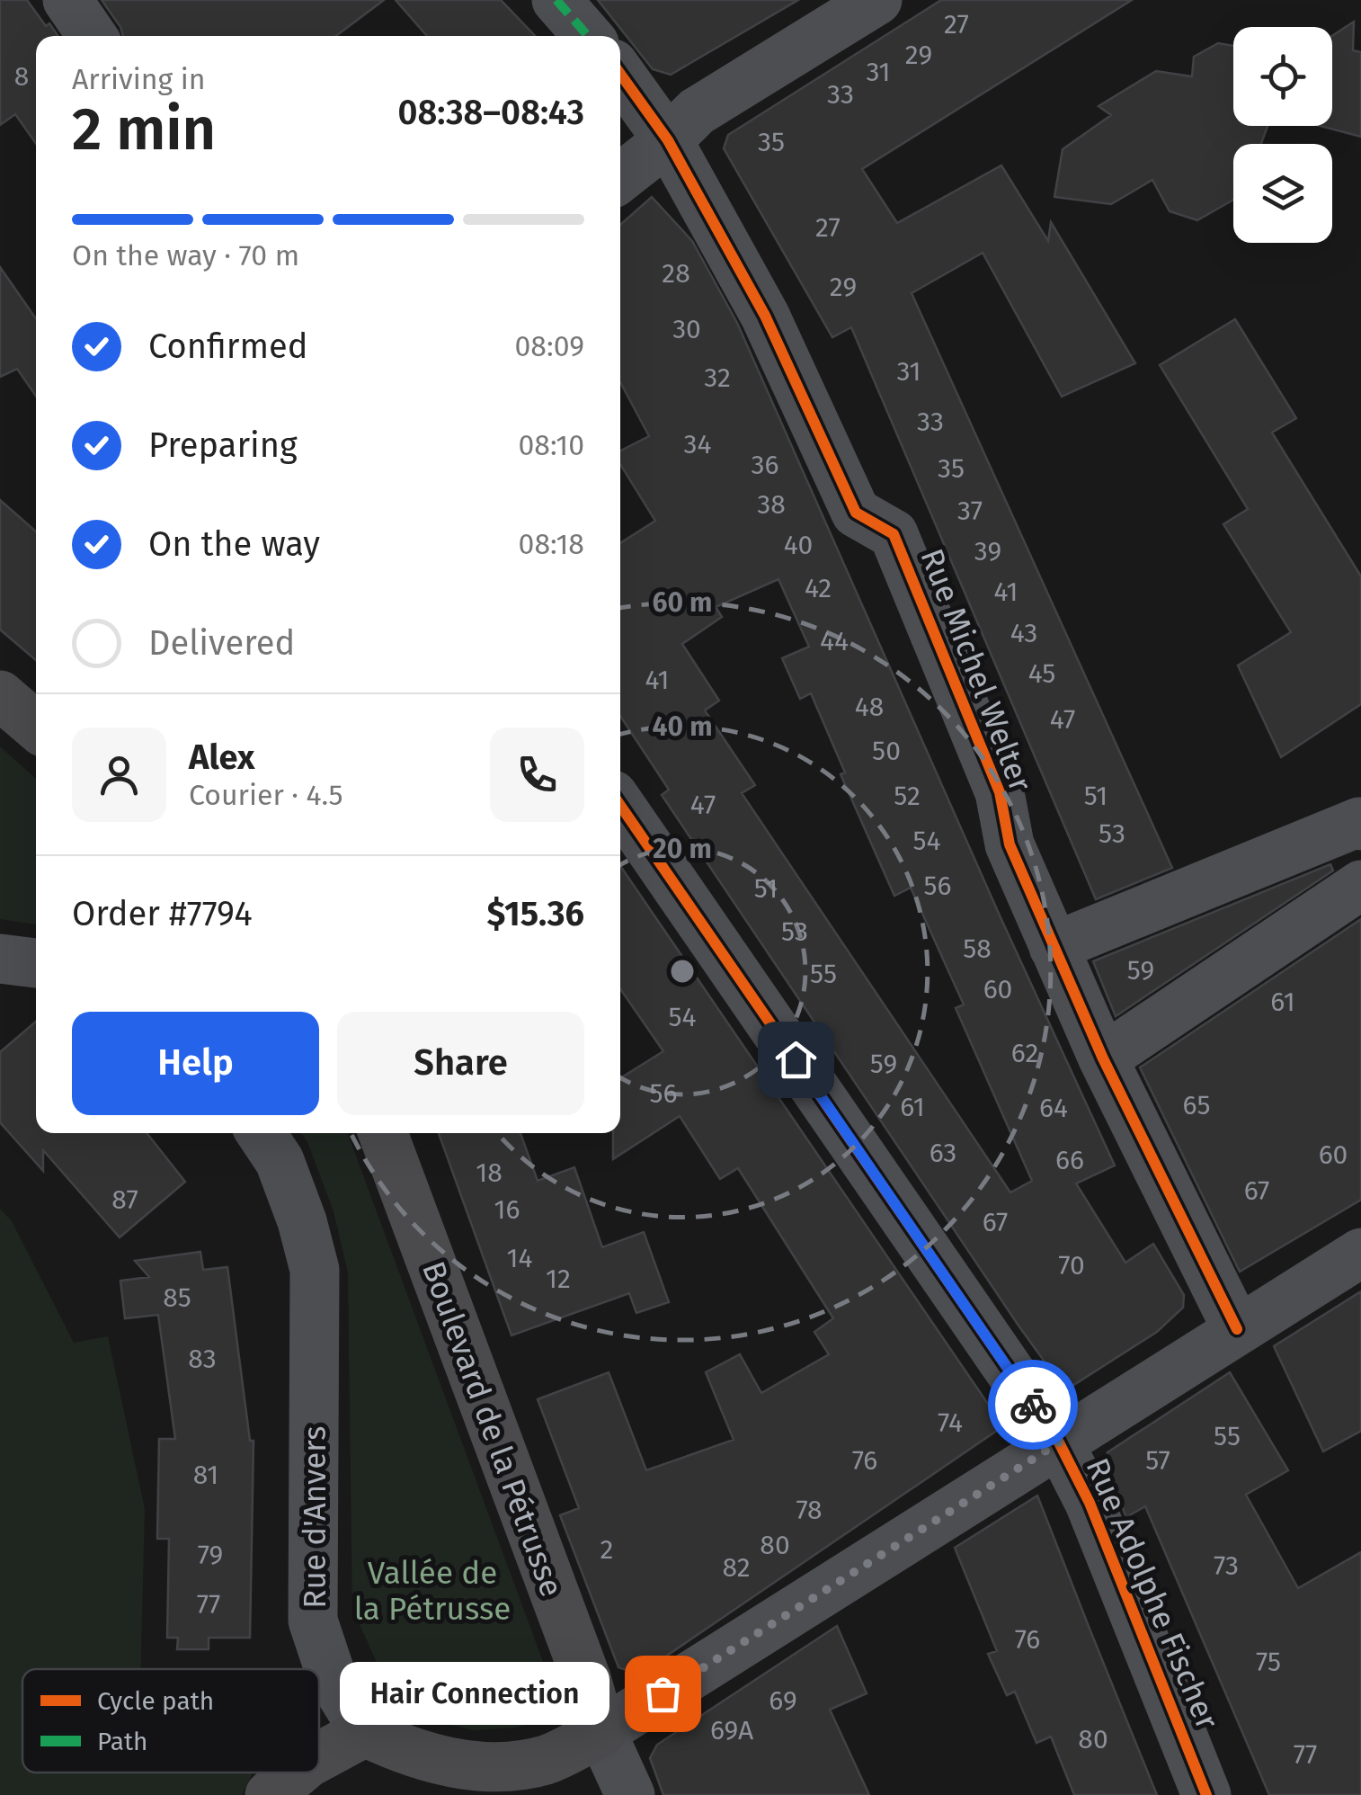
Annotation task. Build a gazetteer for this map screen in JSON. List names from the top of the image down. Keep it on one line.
{"streets":{"main road":["Boulevard de la Pétrusse"],"street":["Rue Michel Welter","Rue d'Anvers","Rue Adolphe Fischer"]},"parks":["Vallée de la Pétrusse"],"places":["Hair Connection"],"house_numbers":["27","29","31","8","33","35","27","28","29","30","31","32","33","34","36","35","38","37","40","39","42","41","43","44","45","41","48","47","50","52","51","47","53","54","56","51","53","58","59","55","60","61","54","62","59","56","65","61","64","63","60","66","18","67","87","16","67","14","70","12","85","83","74","55","76","57","81","78","80","2","79","73","82","77","76","75","69","69A","80","77"],"legend":["Cycle path","Path"],"page":{"heading":["2 min","Arriving in","08:38–08:43"],"panel":["Alex","Courier · 4.5","Order #7794","$15.36"],"bar":"On the way · 70 m","list":[["Confirmed","08:09"],["Preparing","08:10"],["On the way","08:18"],"Delivered"],"buttons":["Help","Share"],"bubble":"Hair Connection"},"rings":["60 m","40 m","20 m"]}
